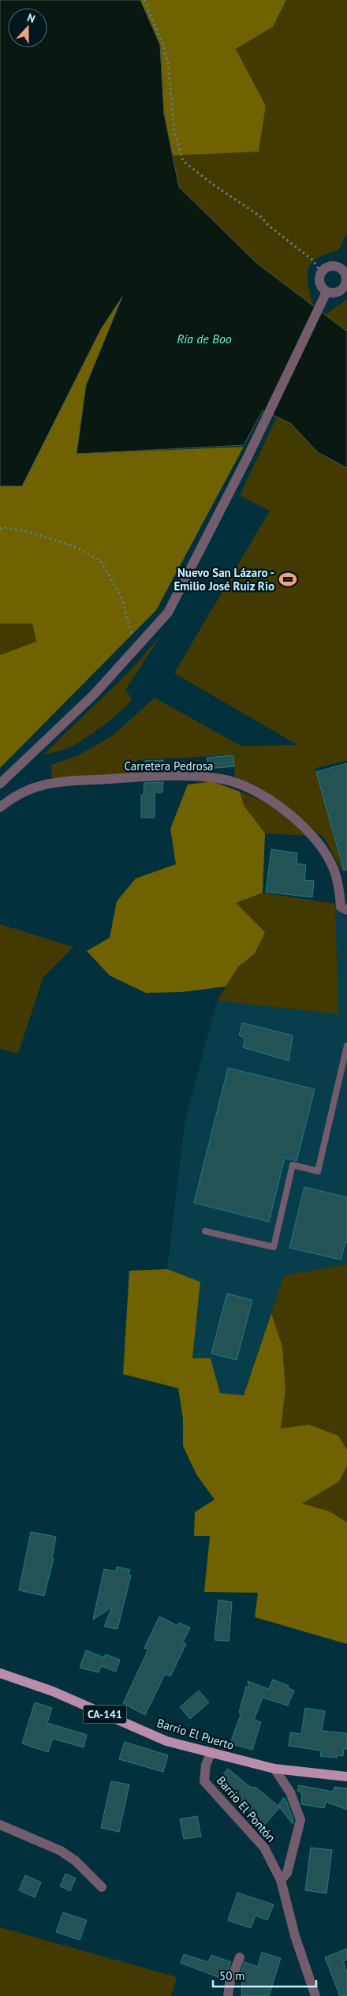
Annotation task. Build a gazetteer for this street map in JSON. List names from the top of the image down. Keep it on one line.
{"streets":{"main road":["CA-141","Barrio El Puerto"],"street":["Carretera Pedrosa","Barrio El Pontón"]},"crossings":[["Barrio El Puerto","Barrio El Pontón"]],"water":["Ría de Boo"],"places":{"sports":["Nuevo San Lázaro - Emilio José Ruiz Rio"]},"scale_bar":"50 m","north":"top"}
